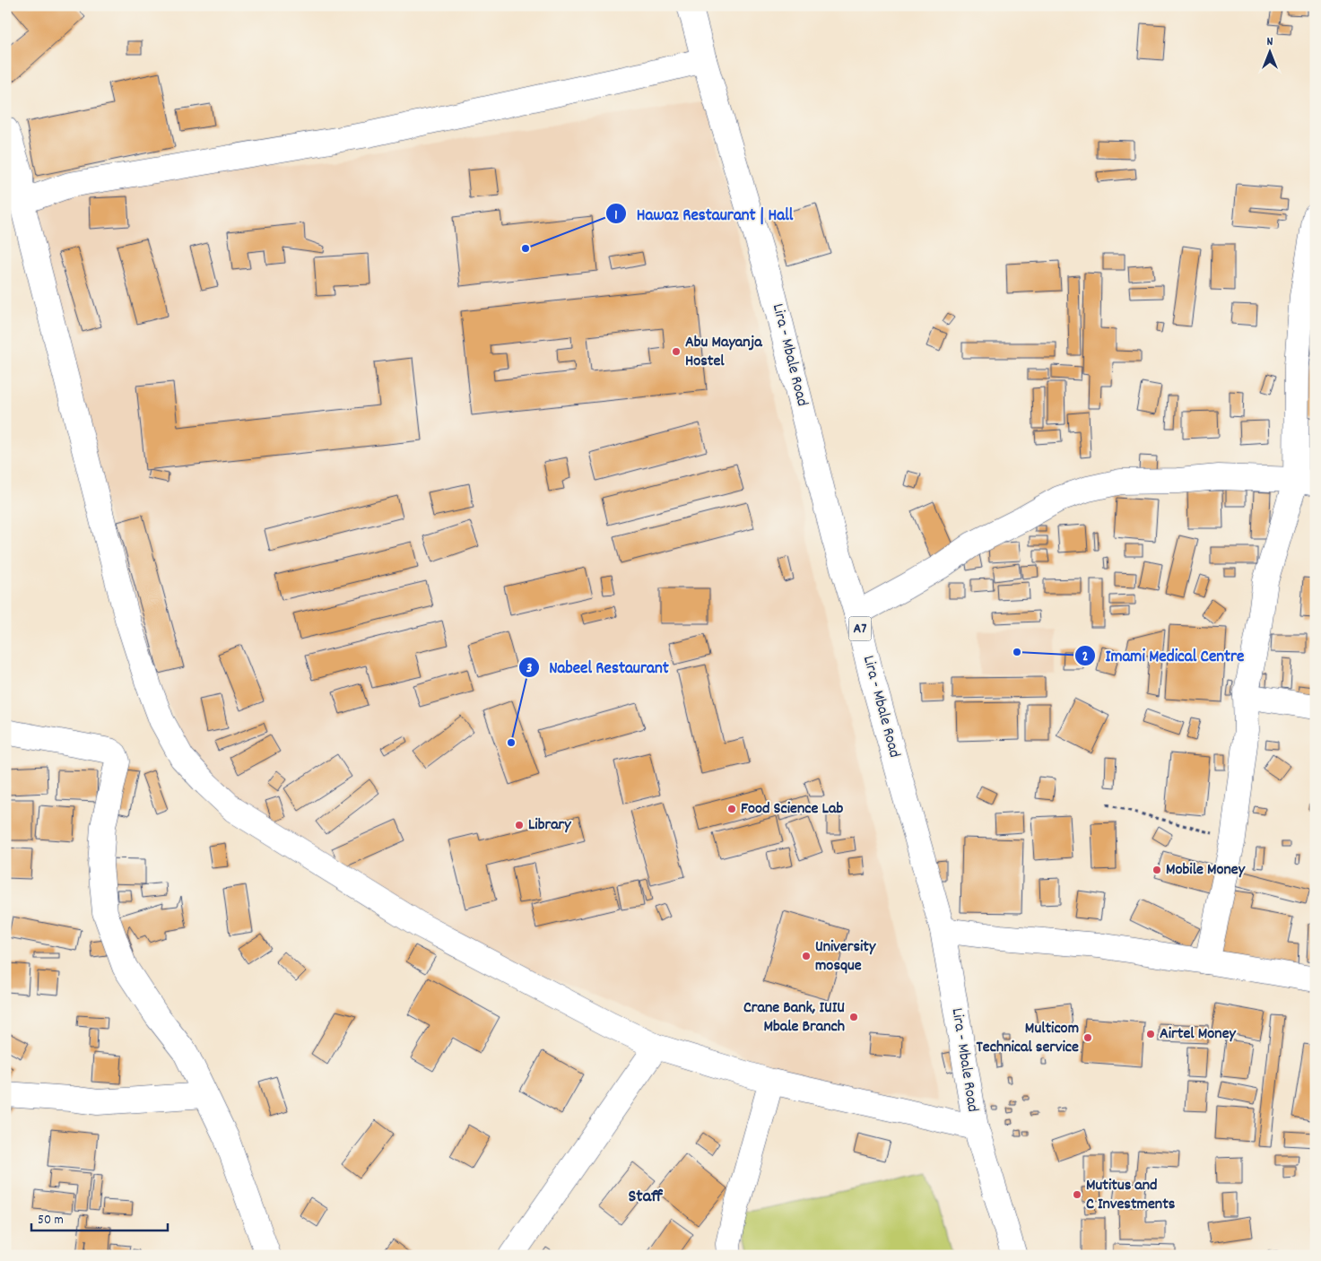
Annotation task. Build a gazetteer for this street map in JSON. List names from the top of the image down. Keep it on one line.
{"streets":{"street":["Lira - Mbale Road","A7"]},"districts":["Staff"],"places":["Hawaz Restaurant | Hall","Abu Mayanja Hostel","Imami Medical Centre","Nabeel Restaurant","Food Science Lab","Library","Mobile Money","University mosque","Crane Bank, IUIU Mbale Branch","Airtel Money","Multicom Technical service","Mutitus and C Investments"],"scale_bar":"50 m","north":"top"}
